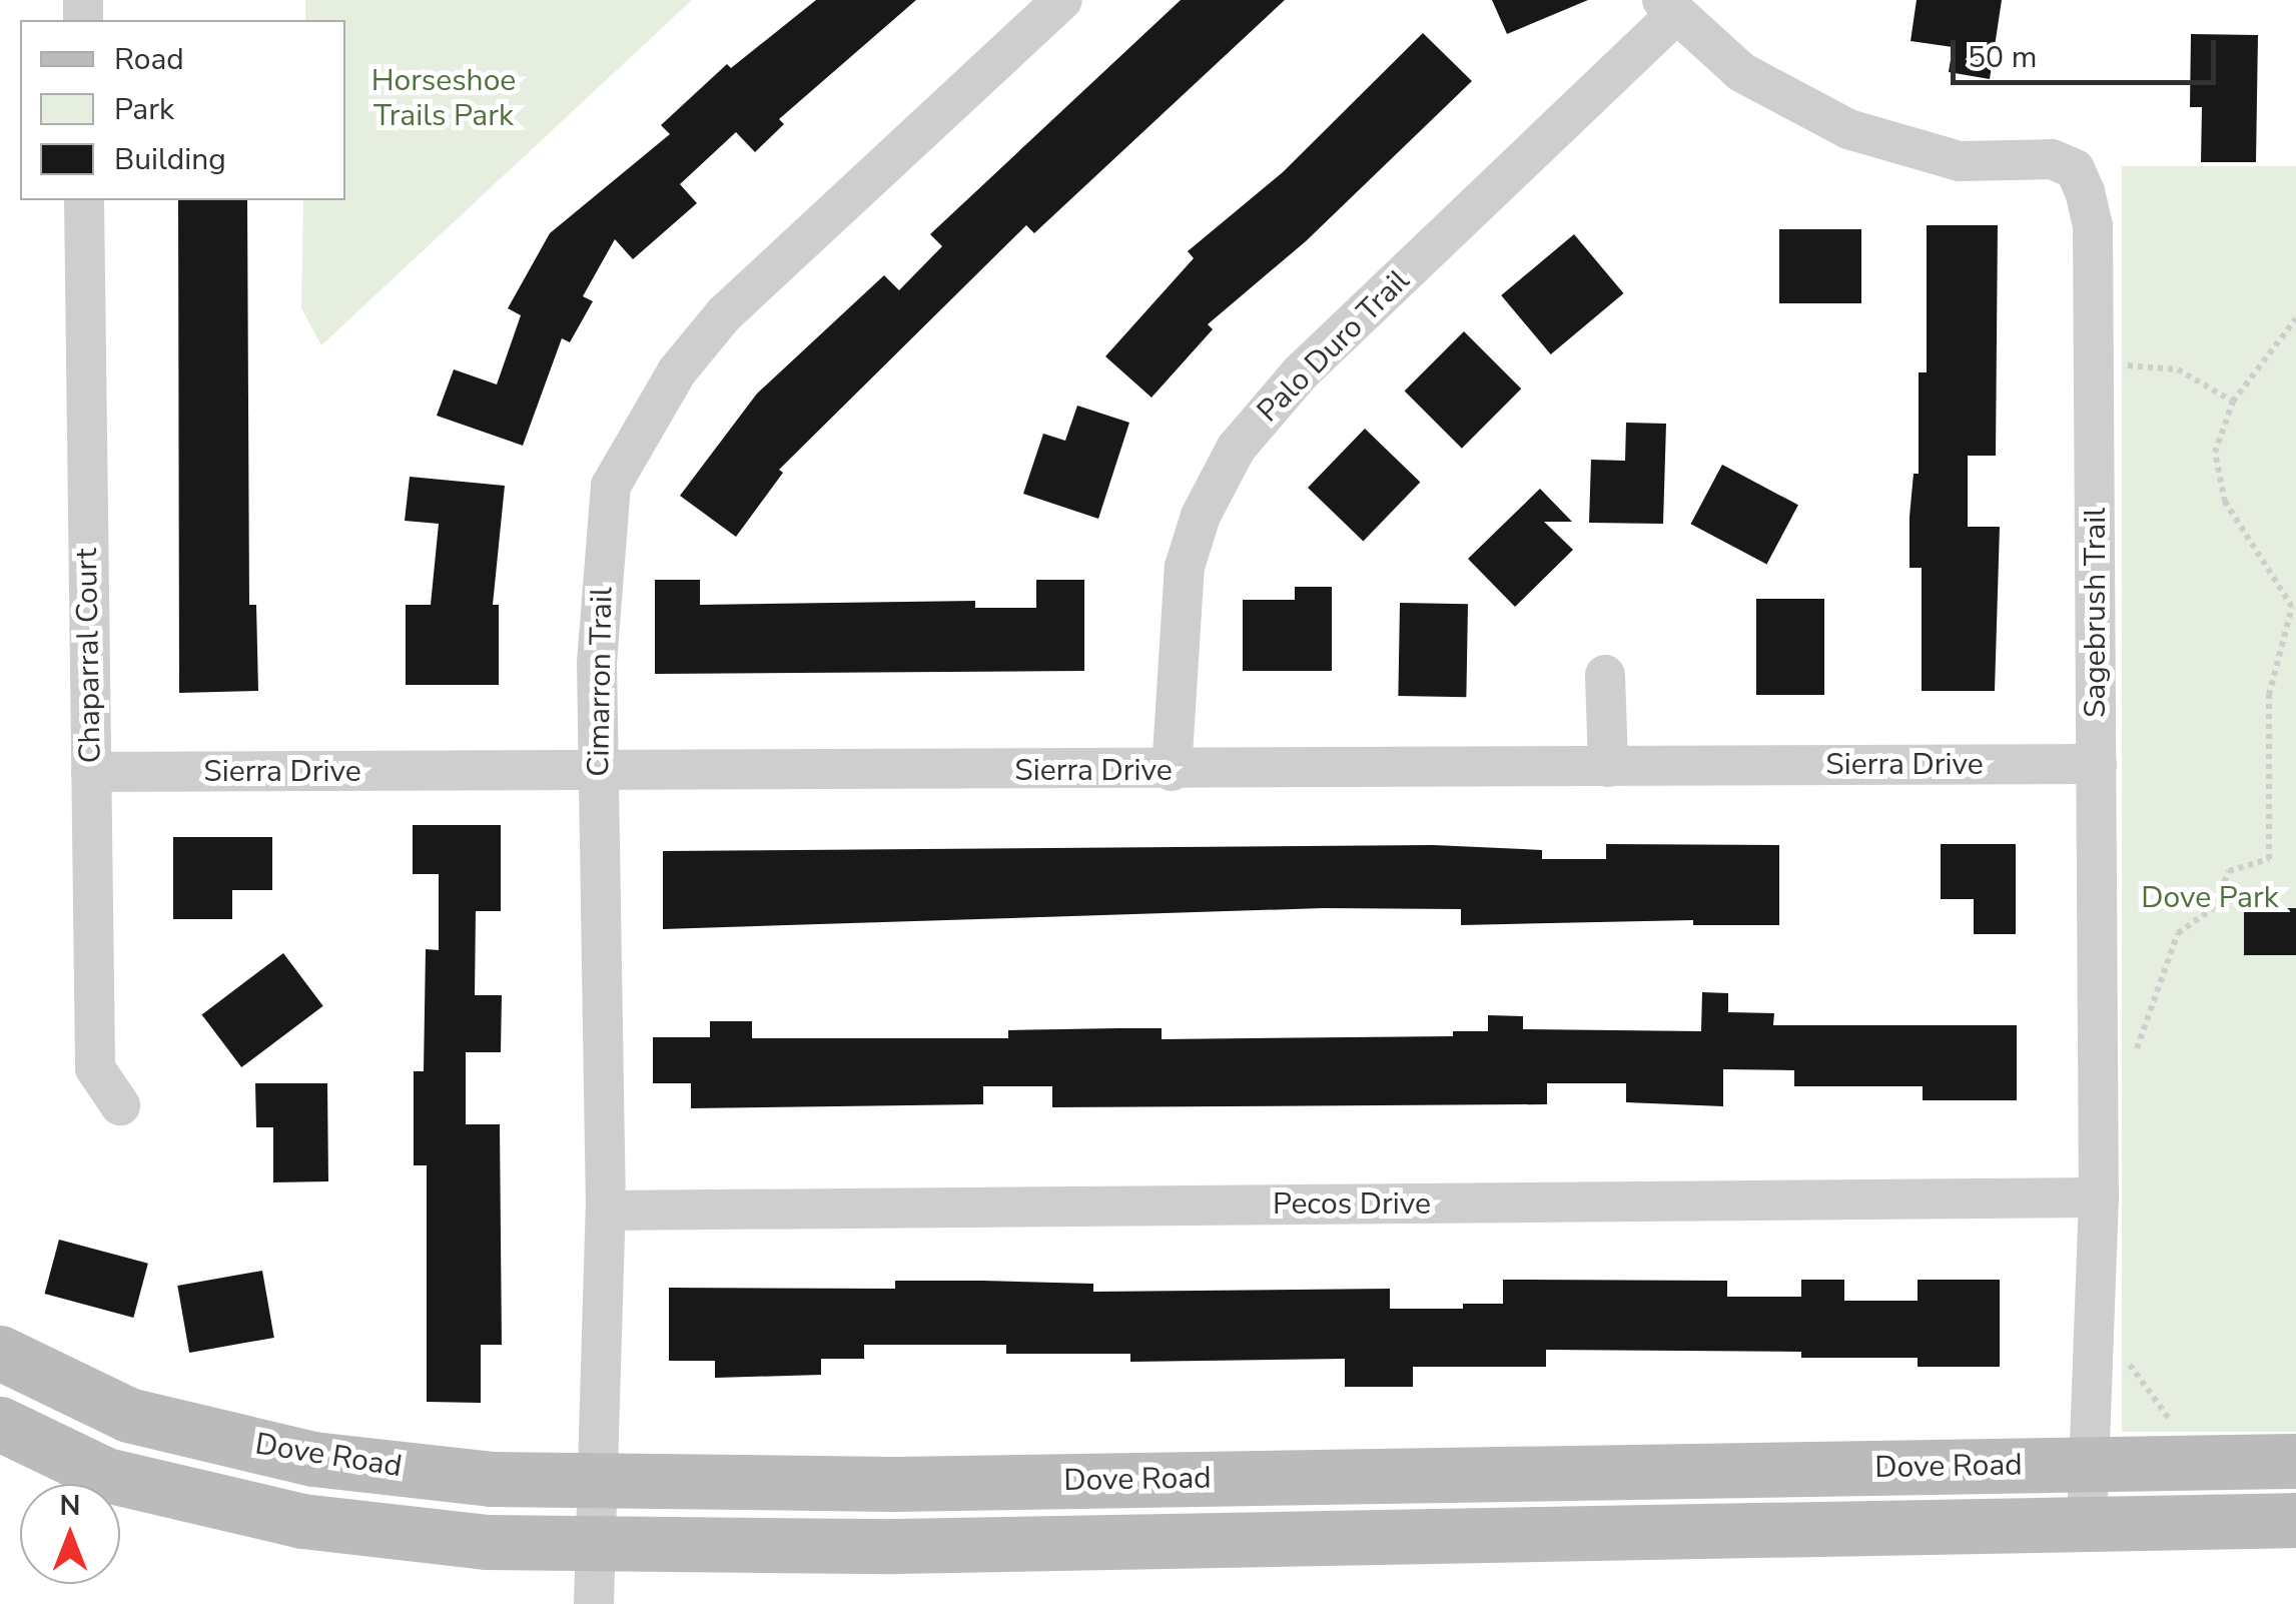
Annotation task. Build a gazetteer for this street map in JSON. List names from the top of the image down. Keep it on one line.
{"streets":{"main road":["Dove Road"],"street":["Palo Duro Trail","Sagebrush Trail","Chaparral Court","Cimarron Trail","Sierra Drive","Pecos Drive"]},"crossings":[["Palo Duro Trail","Sagebrush Trail"],["Palo Duro Trail","Sierra Drive"],["Sagebrush Trail","Sierra Drive"],["Sagebrush Trail","Pecos Drive"],["Sagebrush Trail","Dove Road"],["Chaparral Court","Sierra Drive"],["Cimarron Trail","Sierra Drive"],["Cimarron Trail","Pecos Drive"],["Cimarron Trail","Dove Road"]],"parks":["Horseshoe Trails Park","Dove Park"],"legend":["Road","Park","Building"],"scale_bar":"50 m","north":"top"}
